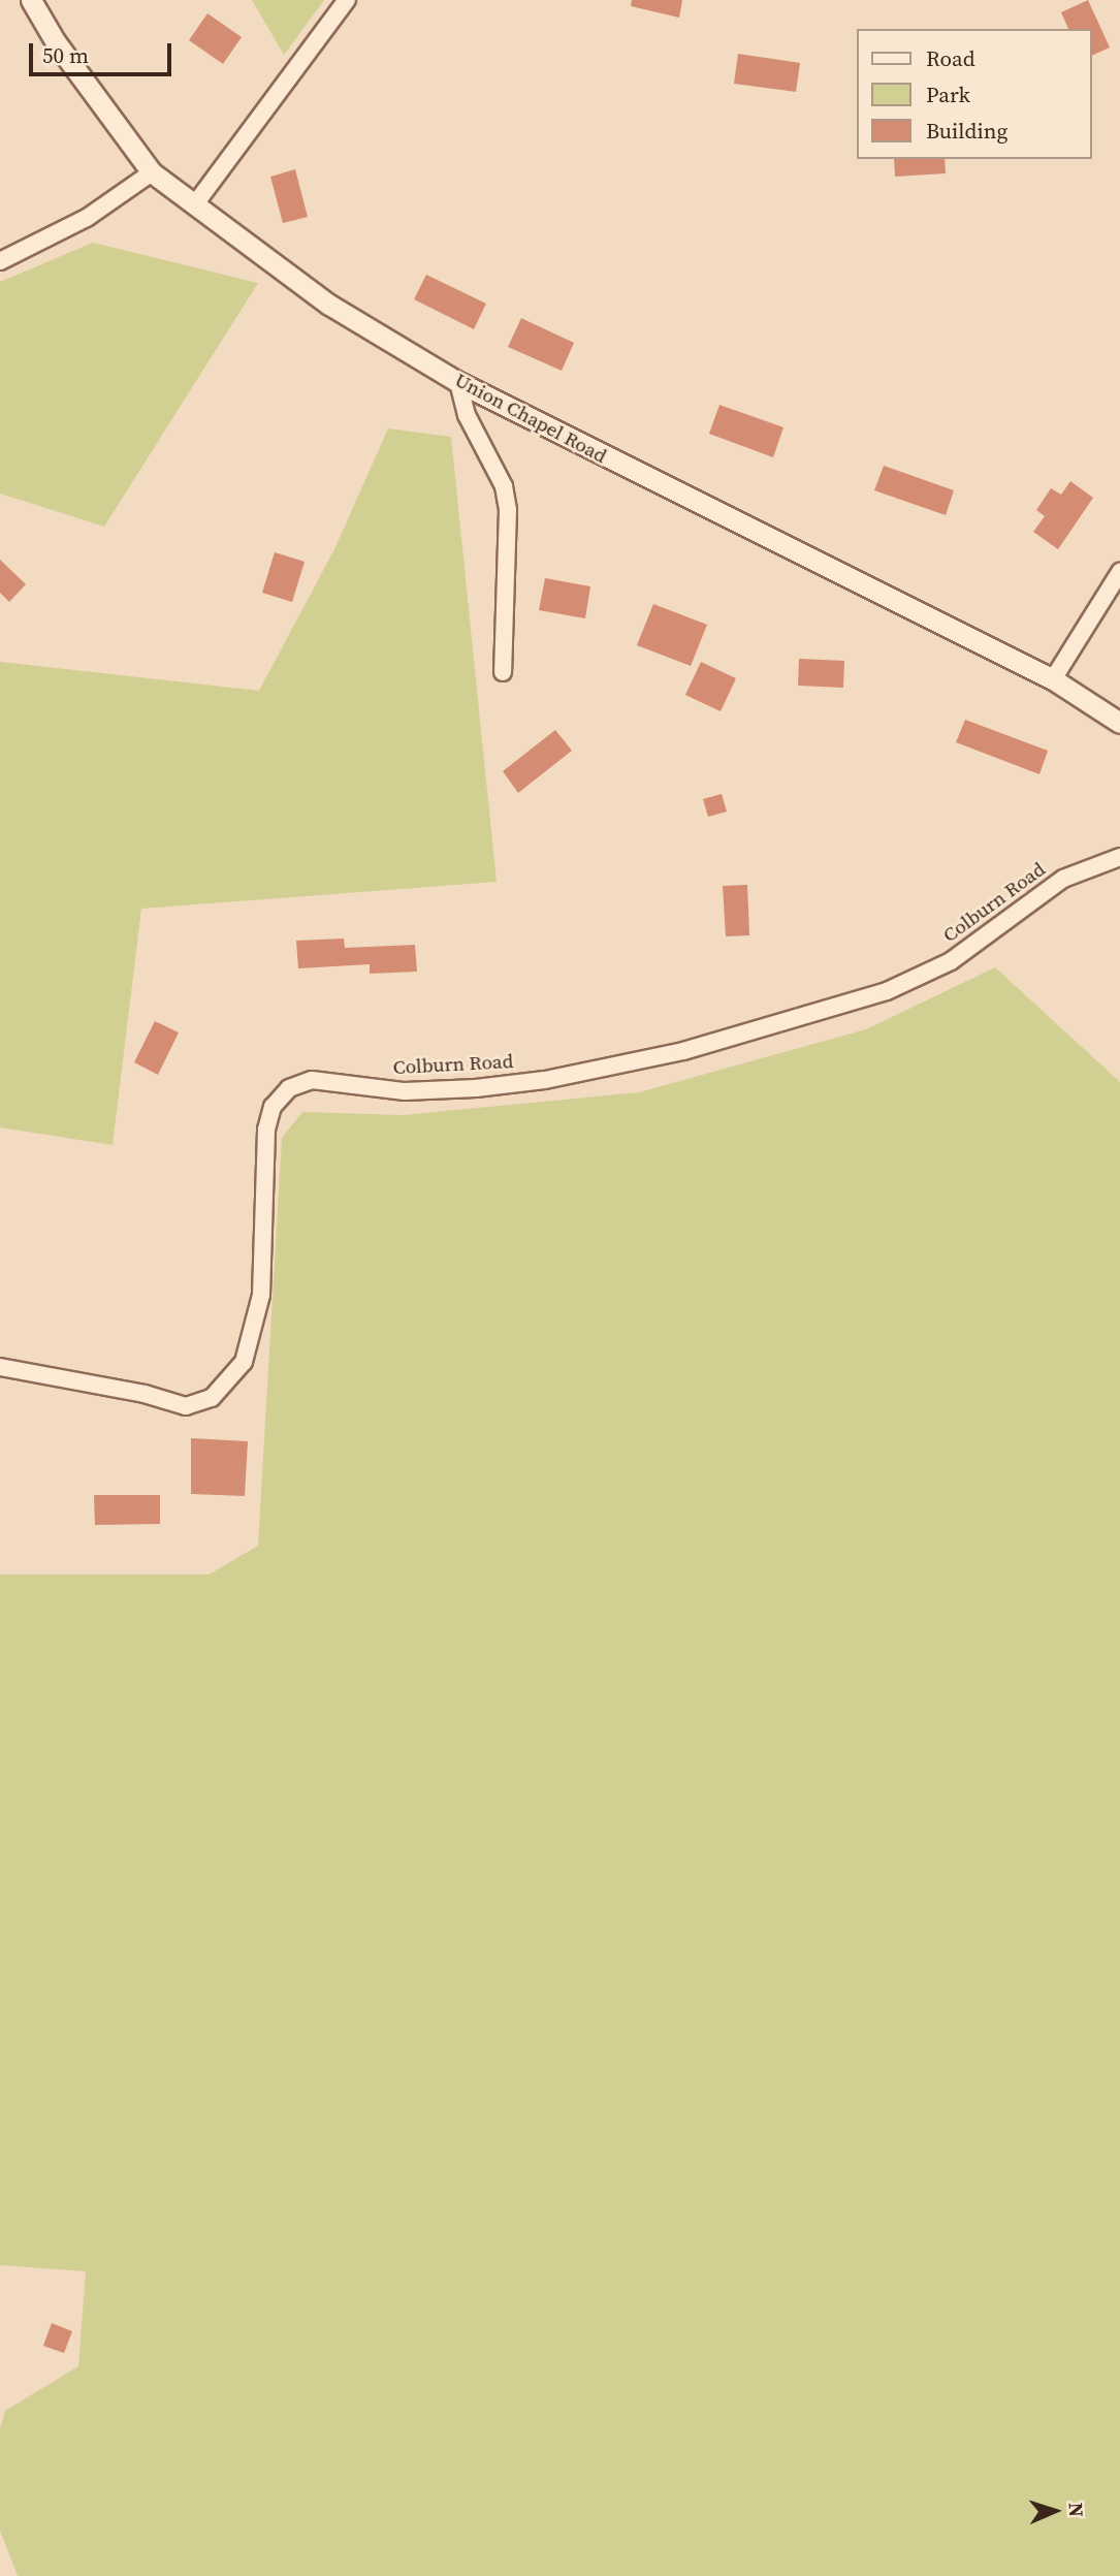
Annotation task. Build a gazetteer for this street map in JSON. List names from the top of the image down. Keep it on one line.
{"streets":{"street":["Union Chapel Road","Colburn Road"]},"legend":["Road","Park","Building"],"scale_bar":"50 m","north":"right"}
